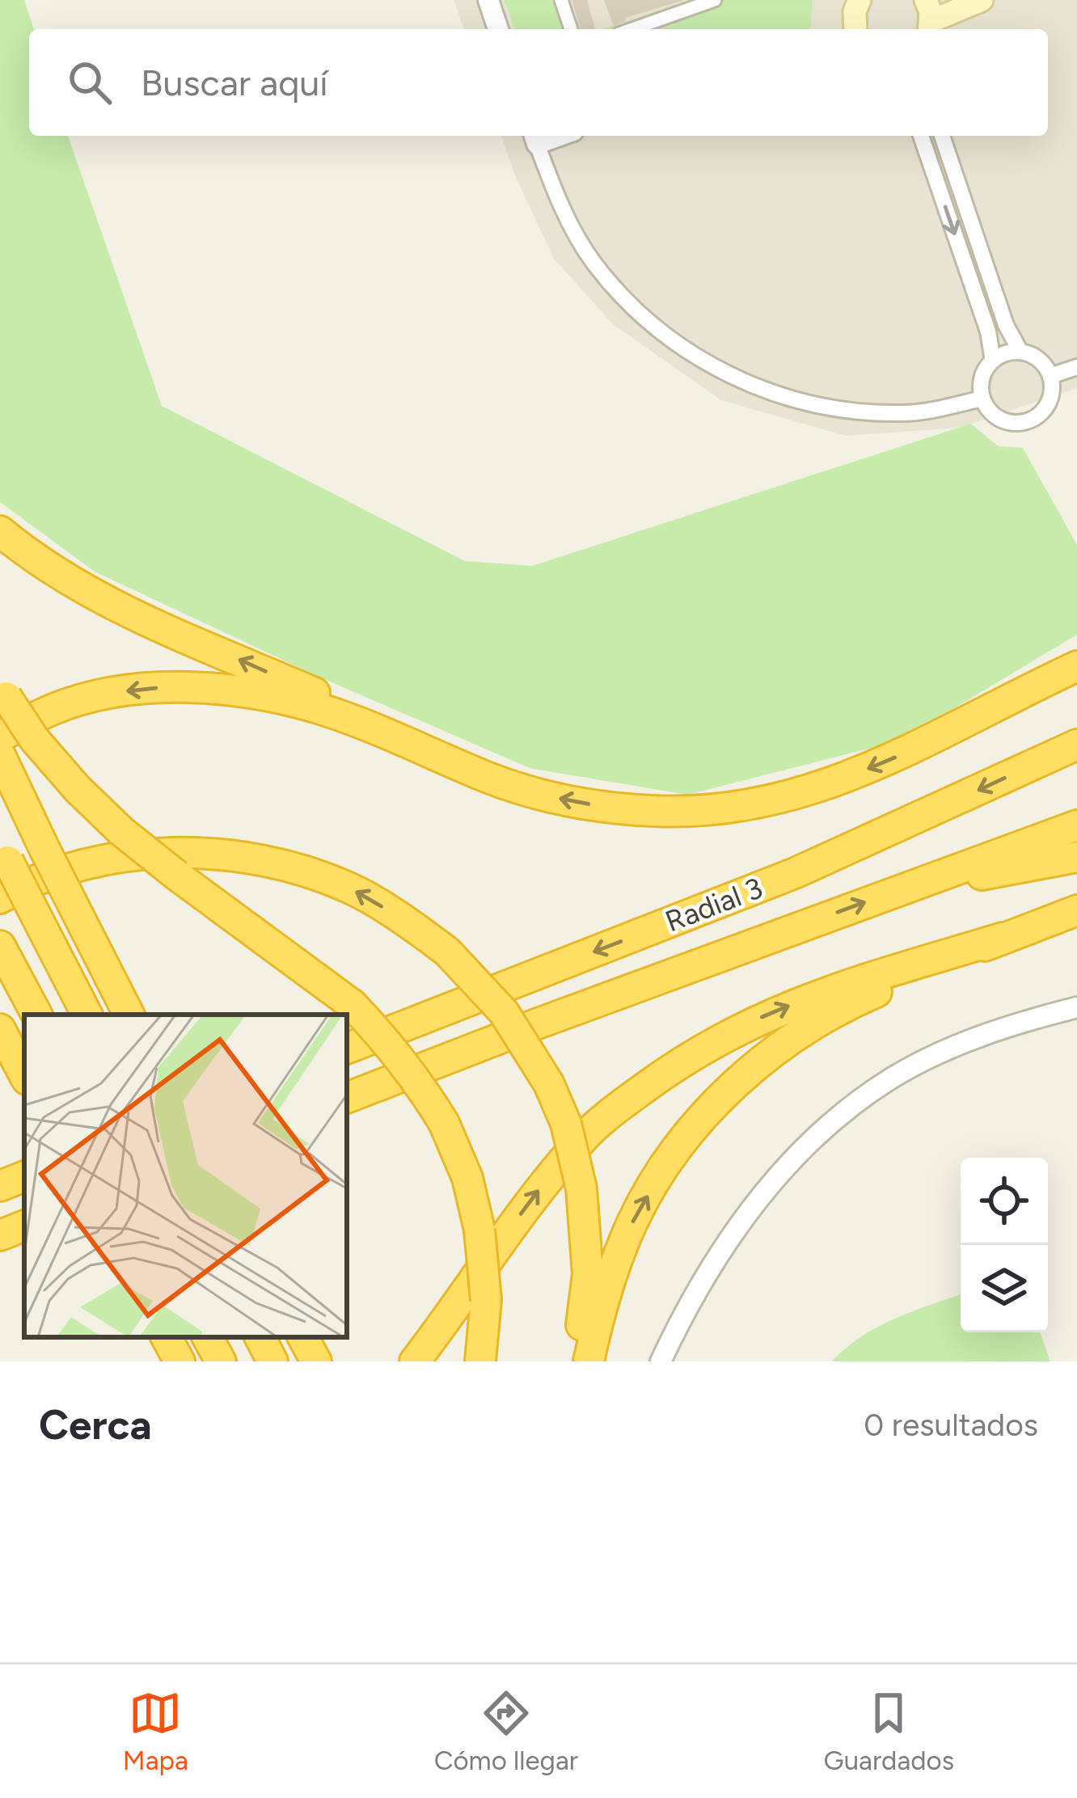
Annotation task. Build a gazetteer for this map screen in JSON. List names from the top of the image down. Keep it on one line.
{"streets":{"highway":["Radial 3"]},"page":{"search":"Buscar aquí","heading":["Cerca","0 resultados"],"nav":["Mapa","Cómo llegar","Guardados"]}}
